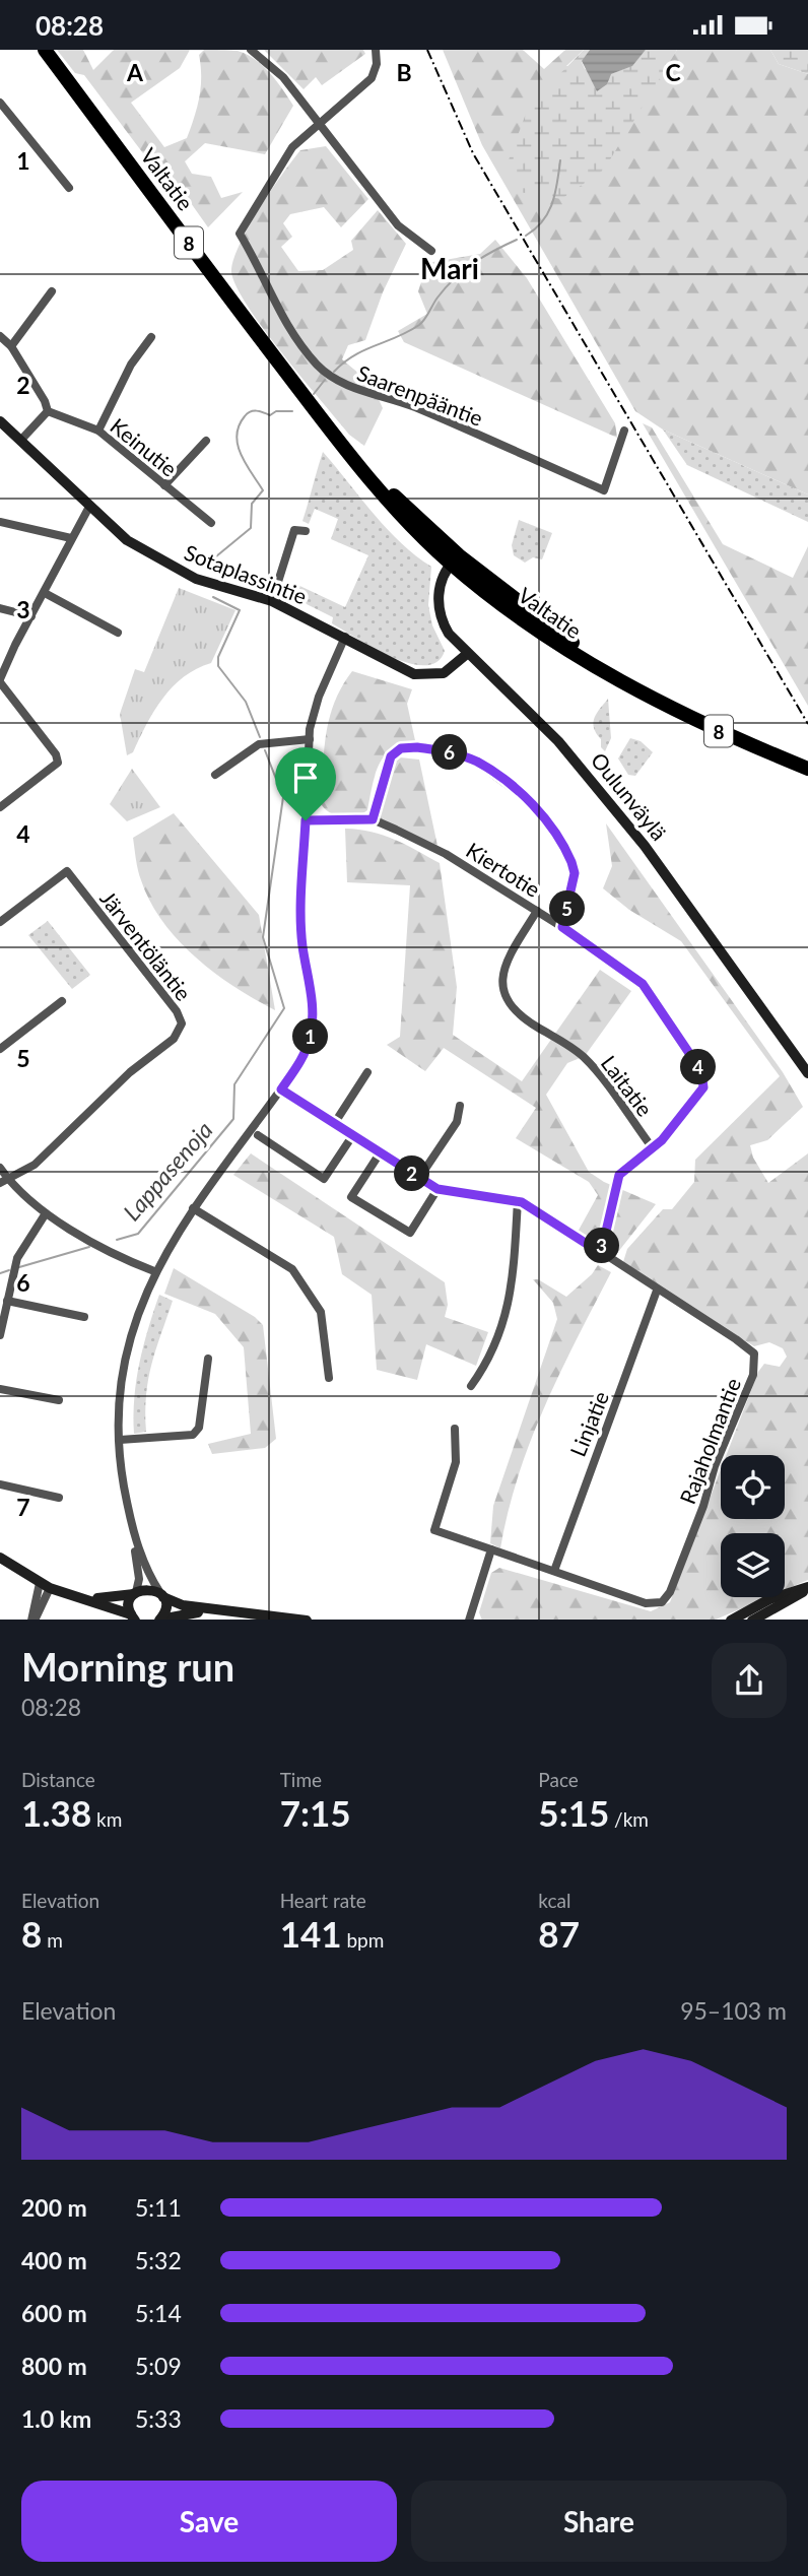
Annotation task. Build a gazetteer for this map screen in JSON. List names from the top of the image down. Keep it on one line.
{"streets":{"highway":["Valtatie","8"],"street":["Saarenpääntie","Keinutie","Sotaplassintie","Oulunväylä","Kiertotie","Järventöläntie","Laitatie","Linjatie","Rajaholmantie"]},"crossings":[["Valtatie","Oulunväylä"],["Sotaplassintie","Oulunväylä"],["Kiertotie","Laitatie"],["Kiertotie","Rajaholmantie"],["Linjatie","Rajaholmantie"]],"districts":["Mari"],"water":["Lappasenoja"],"page":{"status":"08:28","pins":["6","5","1","4","2","3"],"heading":["Morning run","08:28"],"stats":[["Distance","1.38 km"],["Time","7:15"],["Pace","5:15 /km"],["Elevation","8 m"],["Heart rate","141 bpm"],["kcal","87"]],"chart":["Elevation","95–103 m"],"list":[{"name":"200 m","note":"5:11"},{"name":"400 m","note":"5:32"},{"name":"600 m","note":"5:14"},{"name":"800 m","note":"5:09"},{"name":"1.0 km","note":"5:33"}],"buttons":["Save","Share"]},"grid":{"columns":["A","B","C"],"rows":["1","2","3","4","5","6","7"]}}
